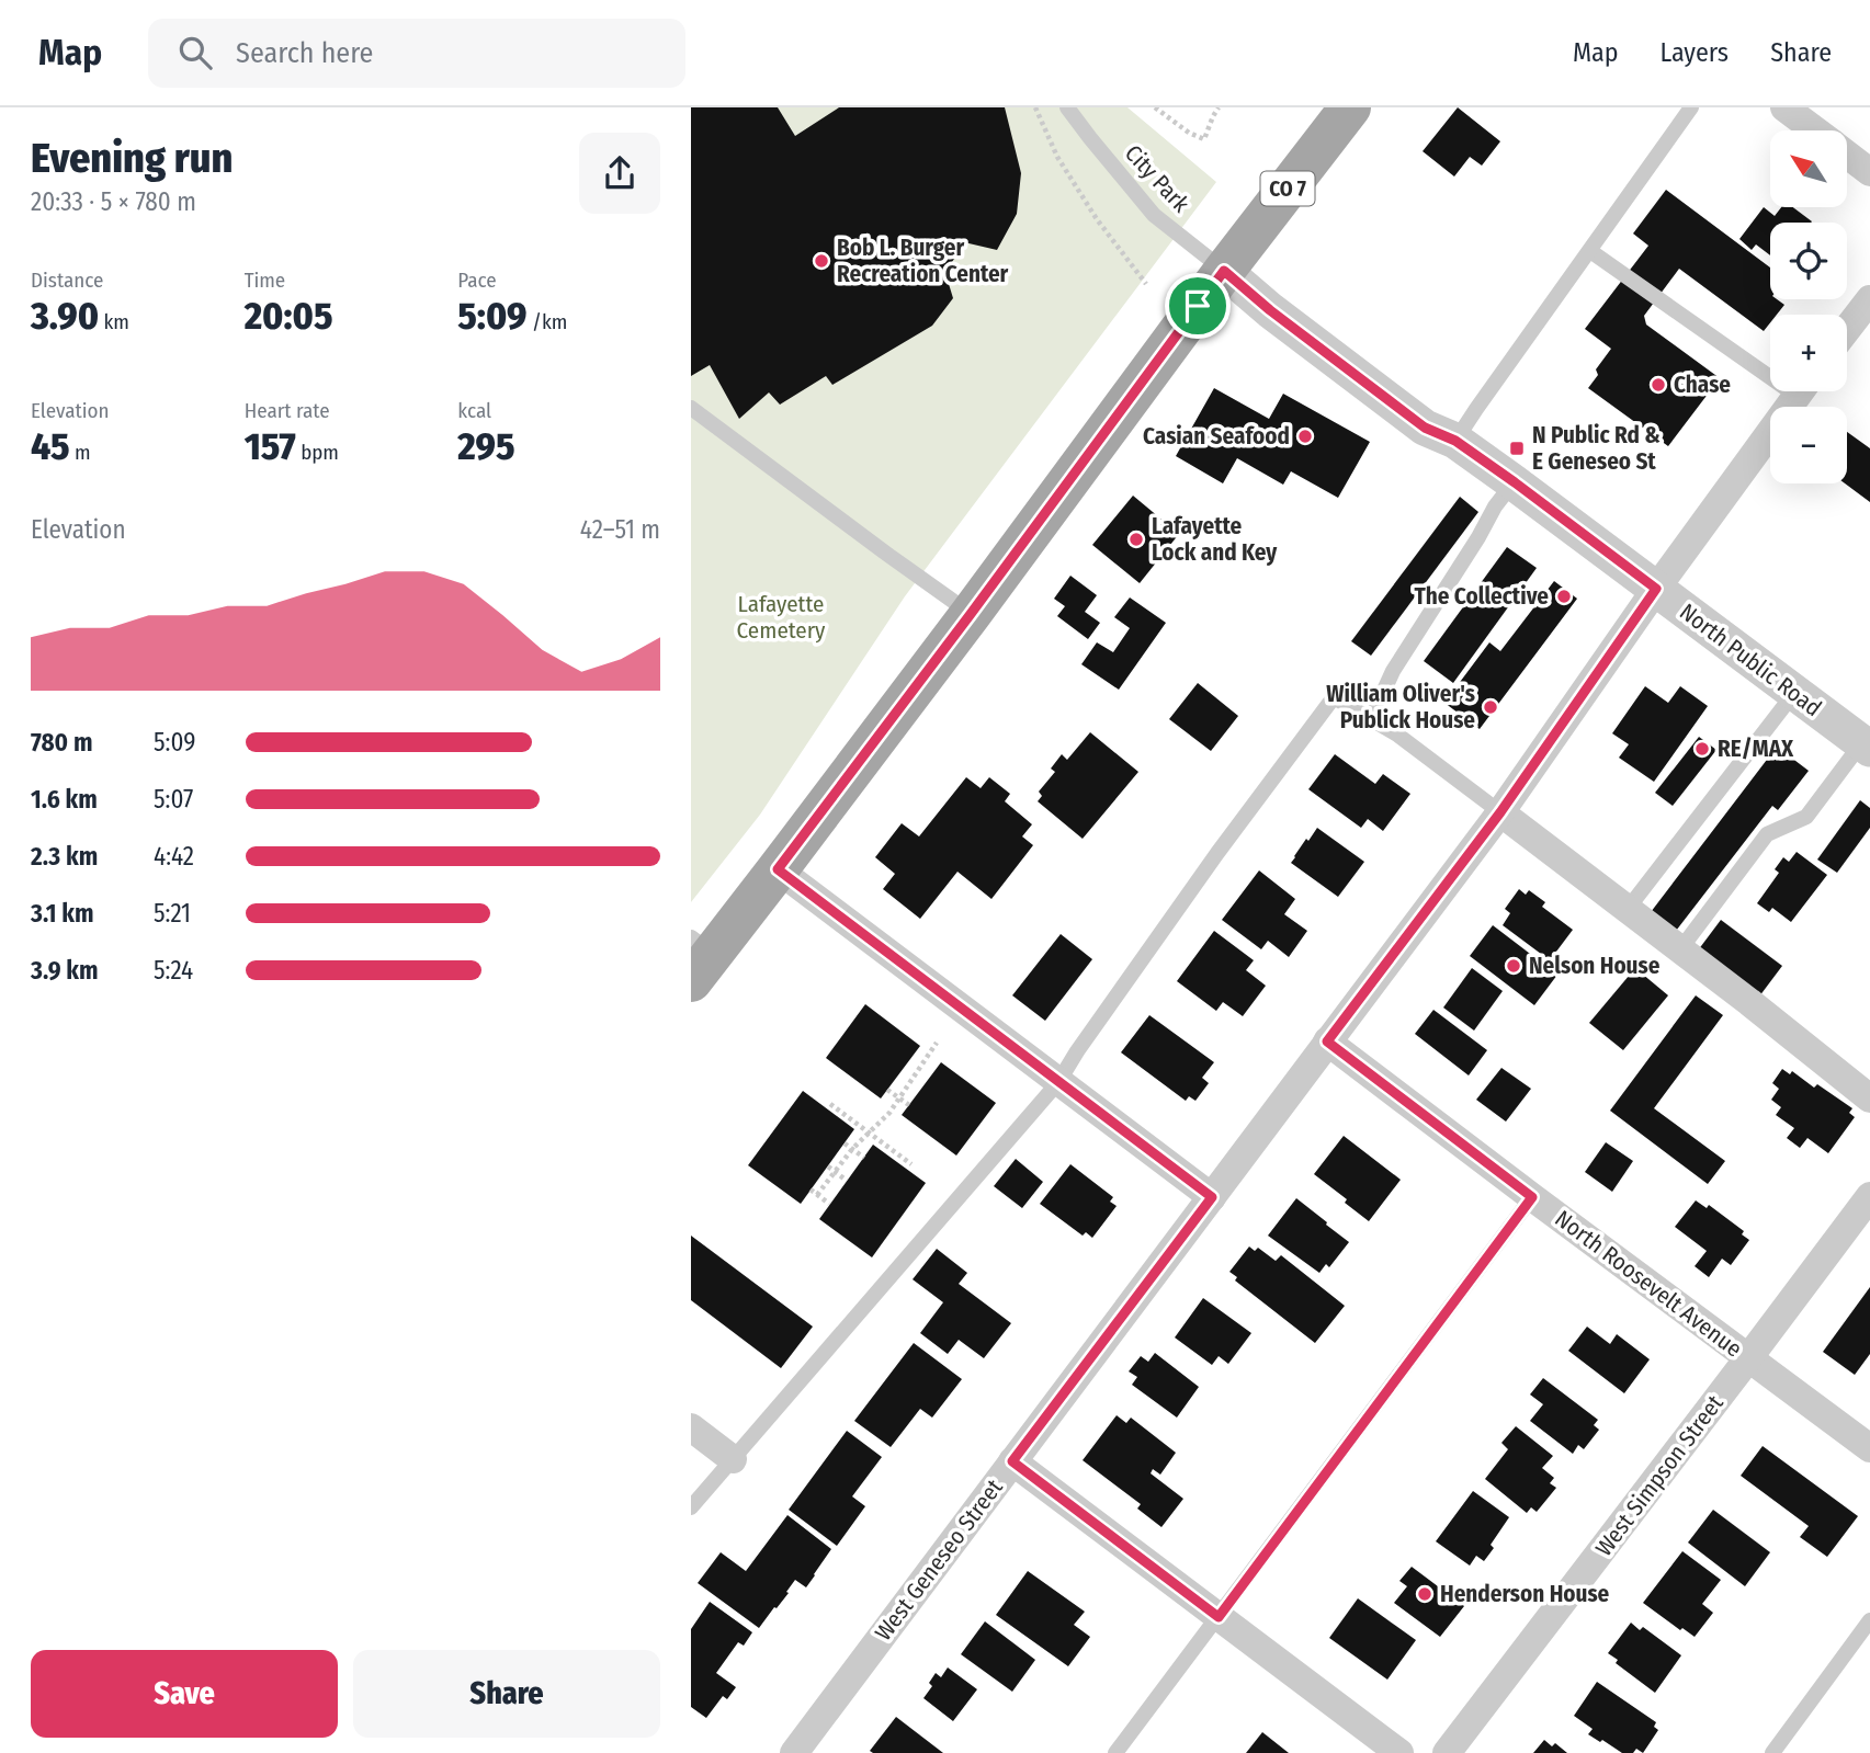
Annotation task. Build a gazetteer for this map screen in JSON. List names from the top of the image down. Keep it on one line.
{"streets":{"main road":["CO 7"],"street":["North Public Road","North Roosevelt Avenue","West Simpson Street","West Geneseo Street"],"lane":["City Park"]},"crossings":[["City Park","CO 7"],["City Park","North Public Road"],["CO 7","North Public Road"],["North Public Road","West Geneseo Street"],["North Roosevelt Avenue","West Simpson Street"],["North Roosevelt Avenue","West Geneseo Street"]],"parks":["Lafayette Cemetery"],"places":{"other":["Bob L. Burger Recreation Center","Chase","Casian Seafood","Lafayette Lock and Key","The Collective","William Oliver's Publick House","RE/MAX","Nelson House","Henderson House"],"transit":["N Public Rd & E Geneseo St"]},"north":"top left","page":{"header":"Map","search":"Search here","nav":["Map","Layers","Share"],"heading":["Evening run","20:33 · 5 × 780 m"],"map_buttons":["+","−"],"stats":[["Distance","3.90 km"],["Time","20:05"],["Pace","5:09 /km"],["Elevation","45 m"],["Heart rate","157 bpm"],["kcal","295"]],"chart":["Elevation","42–51 m"],"list":[{"name":"780 m","note":"5:09"},{"name":"1.6 km","note":"5:07"},{"name":"2.3 km","note":"4:42"},{"name":"3.1 km","note":"5:21"},{"name":"3.9 km","note":"5:24"}],"buttons":["Save","Share"]}}
